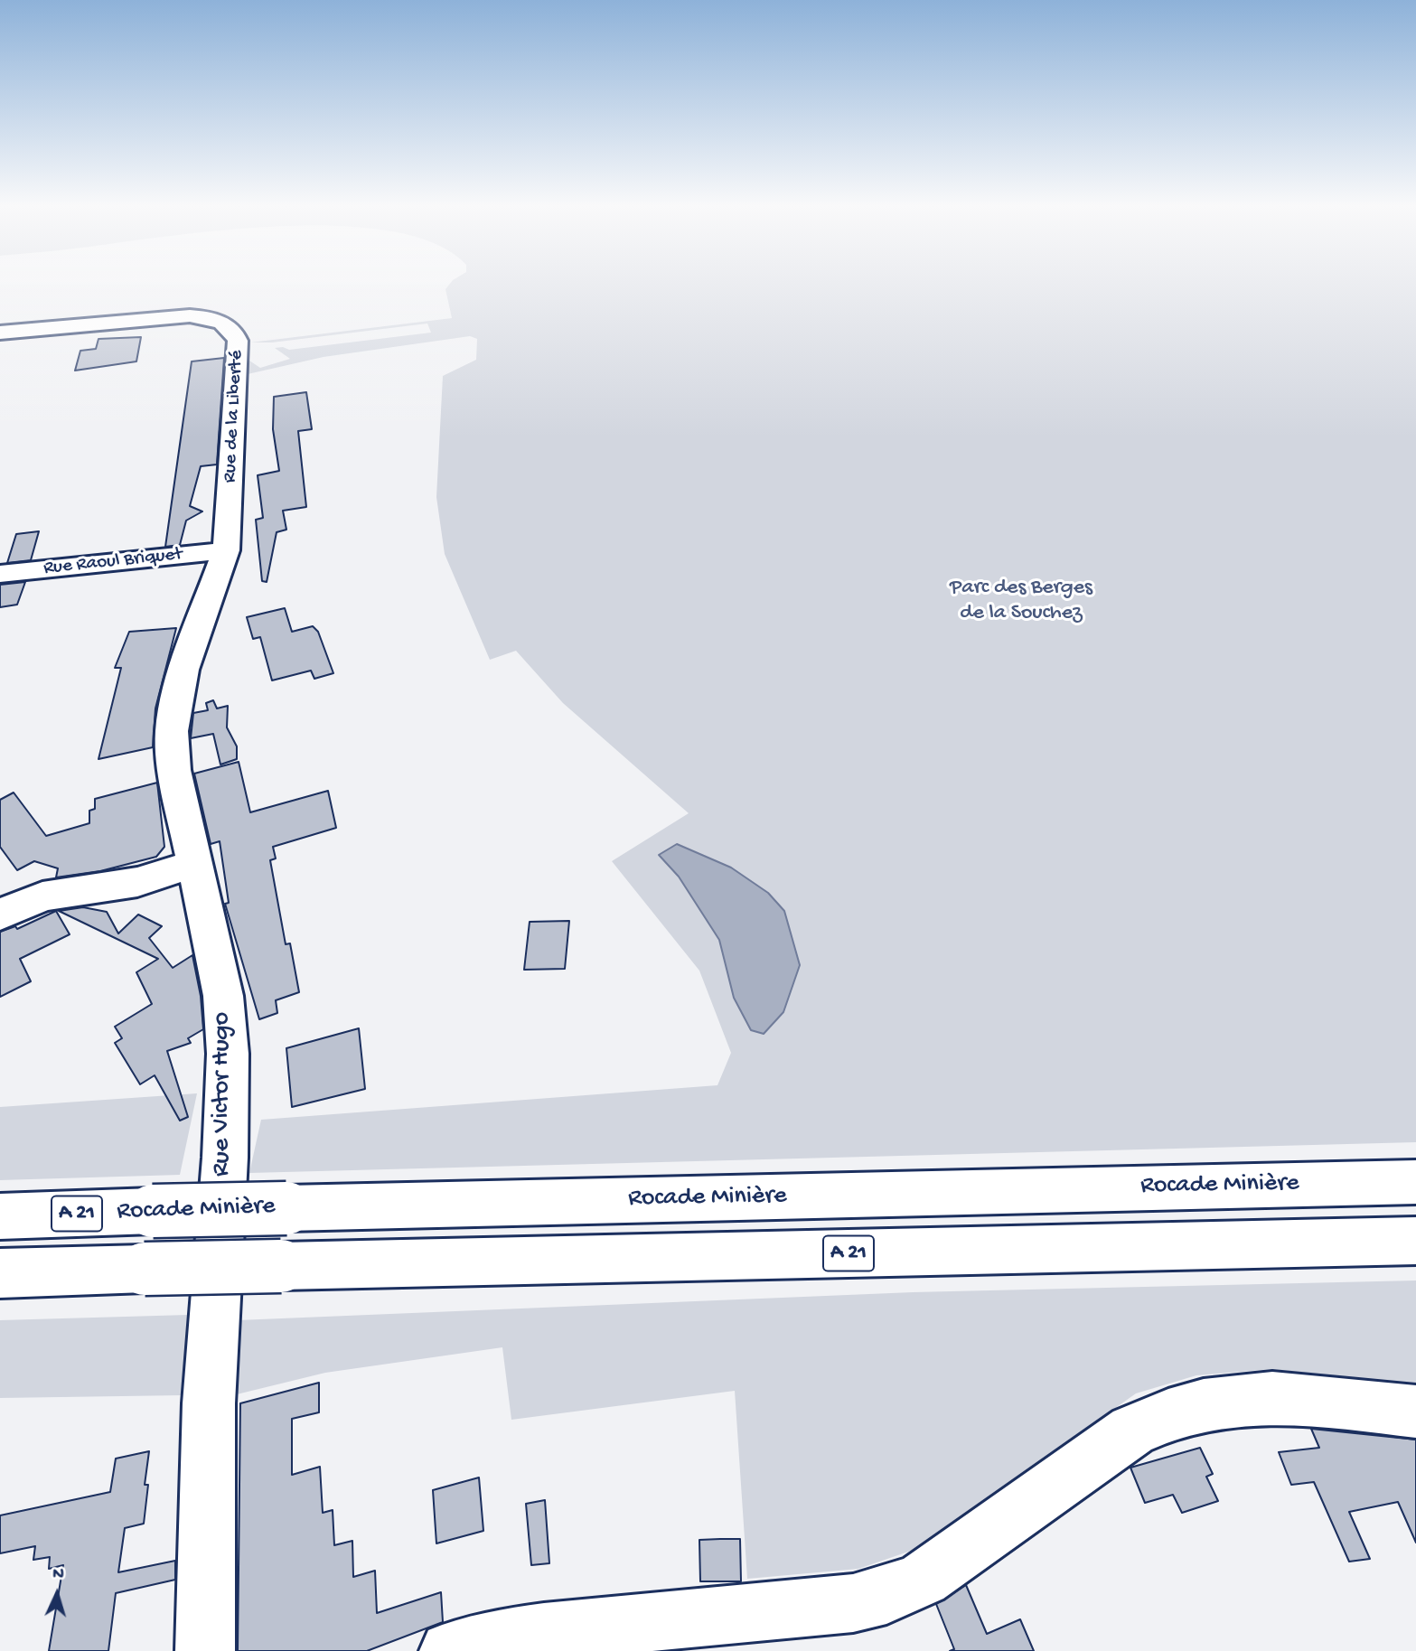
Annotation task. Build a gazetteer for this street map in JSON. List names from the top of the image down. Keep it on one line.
{"streets":{"main road":["Rue de la Liberté","Rue Raoul Briquet","Rue Victor Hugo","Rocade Minière","A 21"]},"crossings":[["Rue de la Liberté","Rue Raoul Briquet"],["Rue de la Liberté","Rue Victor Hugo"],["Rue Raoul Briquet","Rue Victor Hugo"]],"parks":["Parc des Berges de la Souchez"],"north":"top"}
